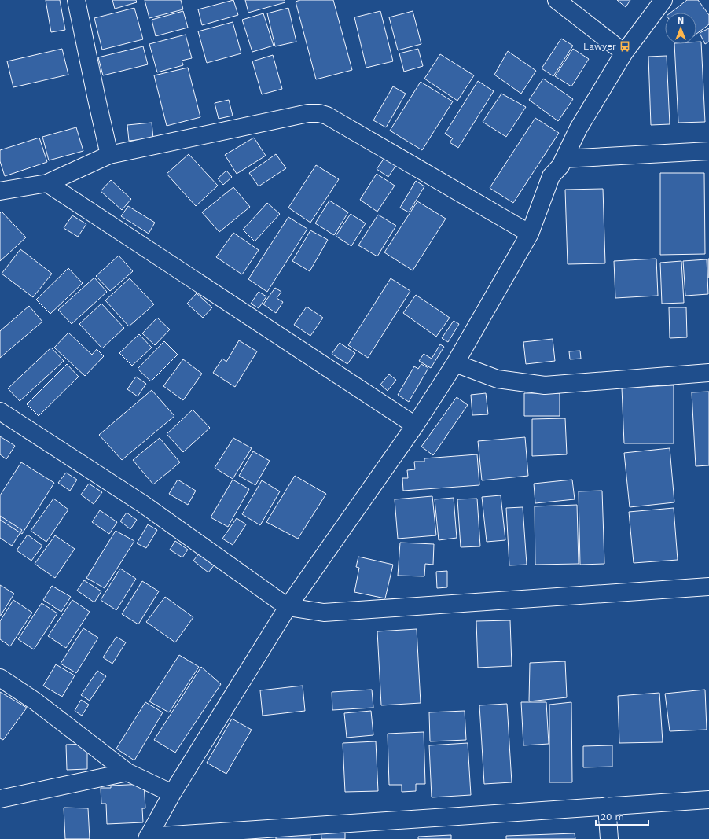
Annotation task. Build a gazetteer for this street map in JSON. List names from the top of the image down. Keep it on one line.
{"places":{"bus stop":["Lawyer"]},"scale_bar":"20 m","north":"top"}
